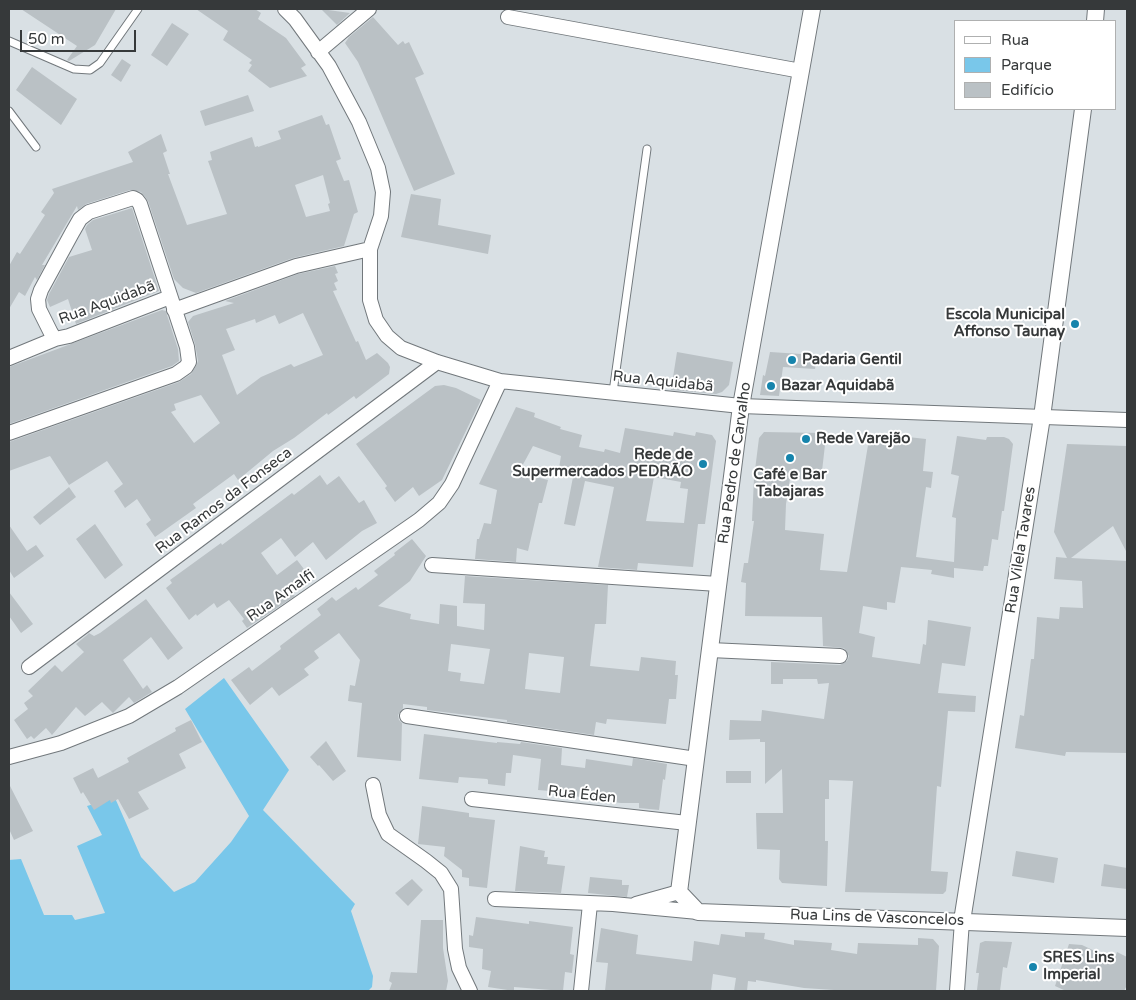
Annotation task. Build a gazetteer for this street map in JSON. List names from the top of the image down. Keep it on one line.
{"streets":{"street":["Rua Aquidabã","Rua Pedro de Carvalho","Rua Ramos da Fonseca","Rua Vilela Tavares","Rua Amalfi","Rua Éden","Rua Lins de Vasconcelos"]},"crossings":[["Rua Aquidabã","Rua Pedro de Carvalho"],["Rua Aquidabã","Rua Ramos da Fonseca"],["Rua Aquidabã","Rua Vilela Tavares"],["Rua Aquidabã","Rua Amalfi"],["Rua Pedro de Carvalho","Rua Éden"],["Rua Pedro de Carvalho","Rua Lins de Vasconcelos"],["Rua Vilela Tavares","Rua Lins de Vasconcelos"]],"places":["Escola Municipal Affonso Taunay","Padaria Gentil","Bazar Aquidabã","Rede Varejão","Café e Bar Tabajaras","Rede de Supermercados PEDRÃO","SRES Lins Imperial"],"legend":["Rua","Parque","Edifício"],"scale_bar":"50 m"}
